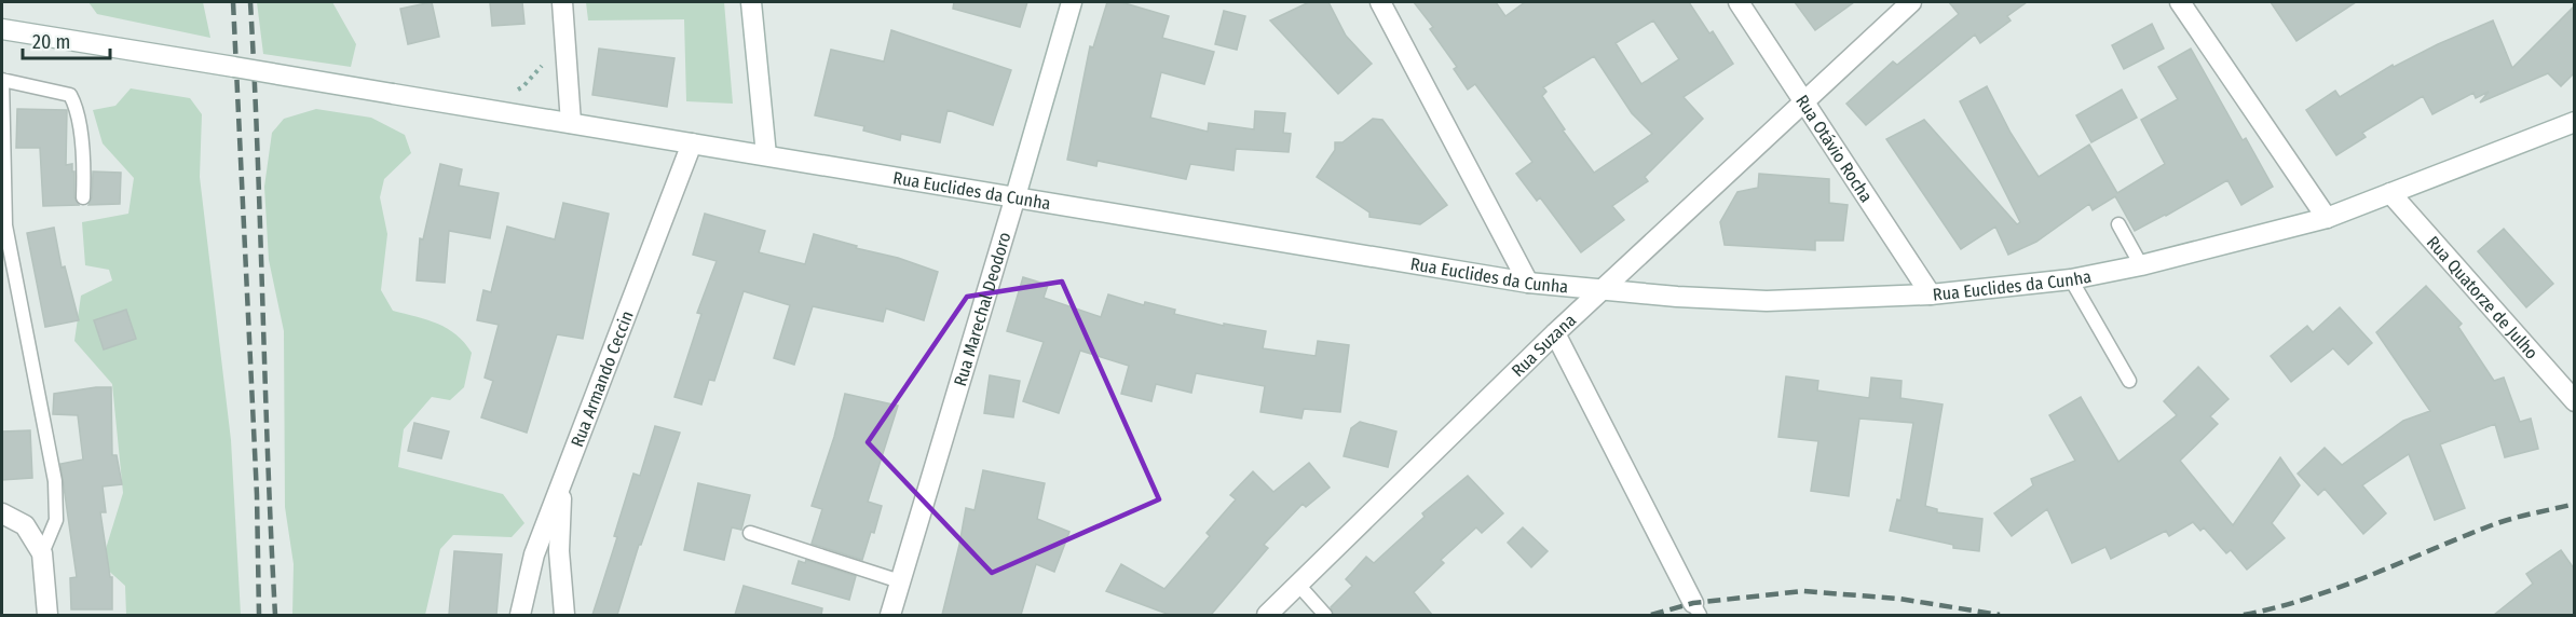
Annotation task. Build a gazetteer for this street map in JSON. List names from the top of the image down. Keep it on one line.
{"streets":{"street":["Rua Otávio Rocha","Rua Euclides da Cunha","Rua Quatorze de Julho","Rua Marechal Deodoro","Rua Suzana","Rua Armando Ceccin"]},"crossings":[["Rua Otávio Rocha","Rua Euclides da Cunha"],["Rua Otávio Rocha","Rua Suzana"],["Rua Euclides da Cunha","Rua Quatorze de Julho"],["Rua Euclides da Cunha","Rua Marechal Deodoro"],["Rua Euclides da Cunha","Rua Suzana"],["Rua Euclides da Cunha","Rua Armando Ceccin"]],"scale_bar":"20 m"}
